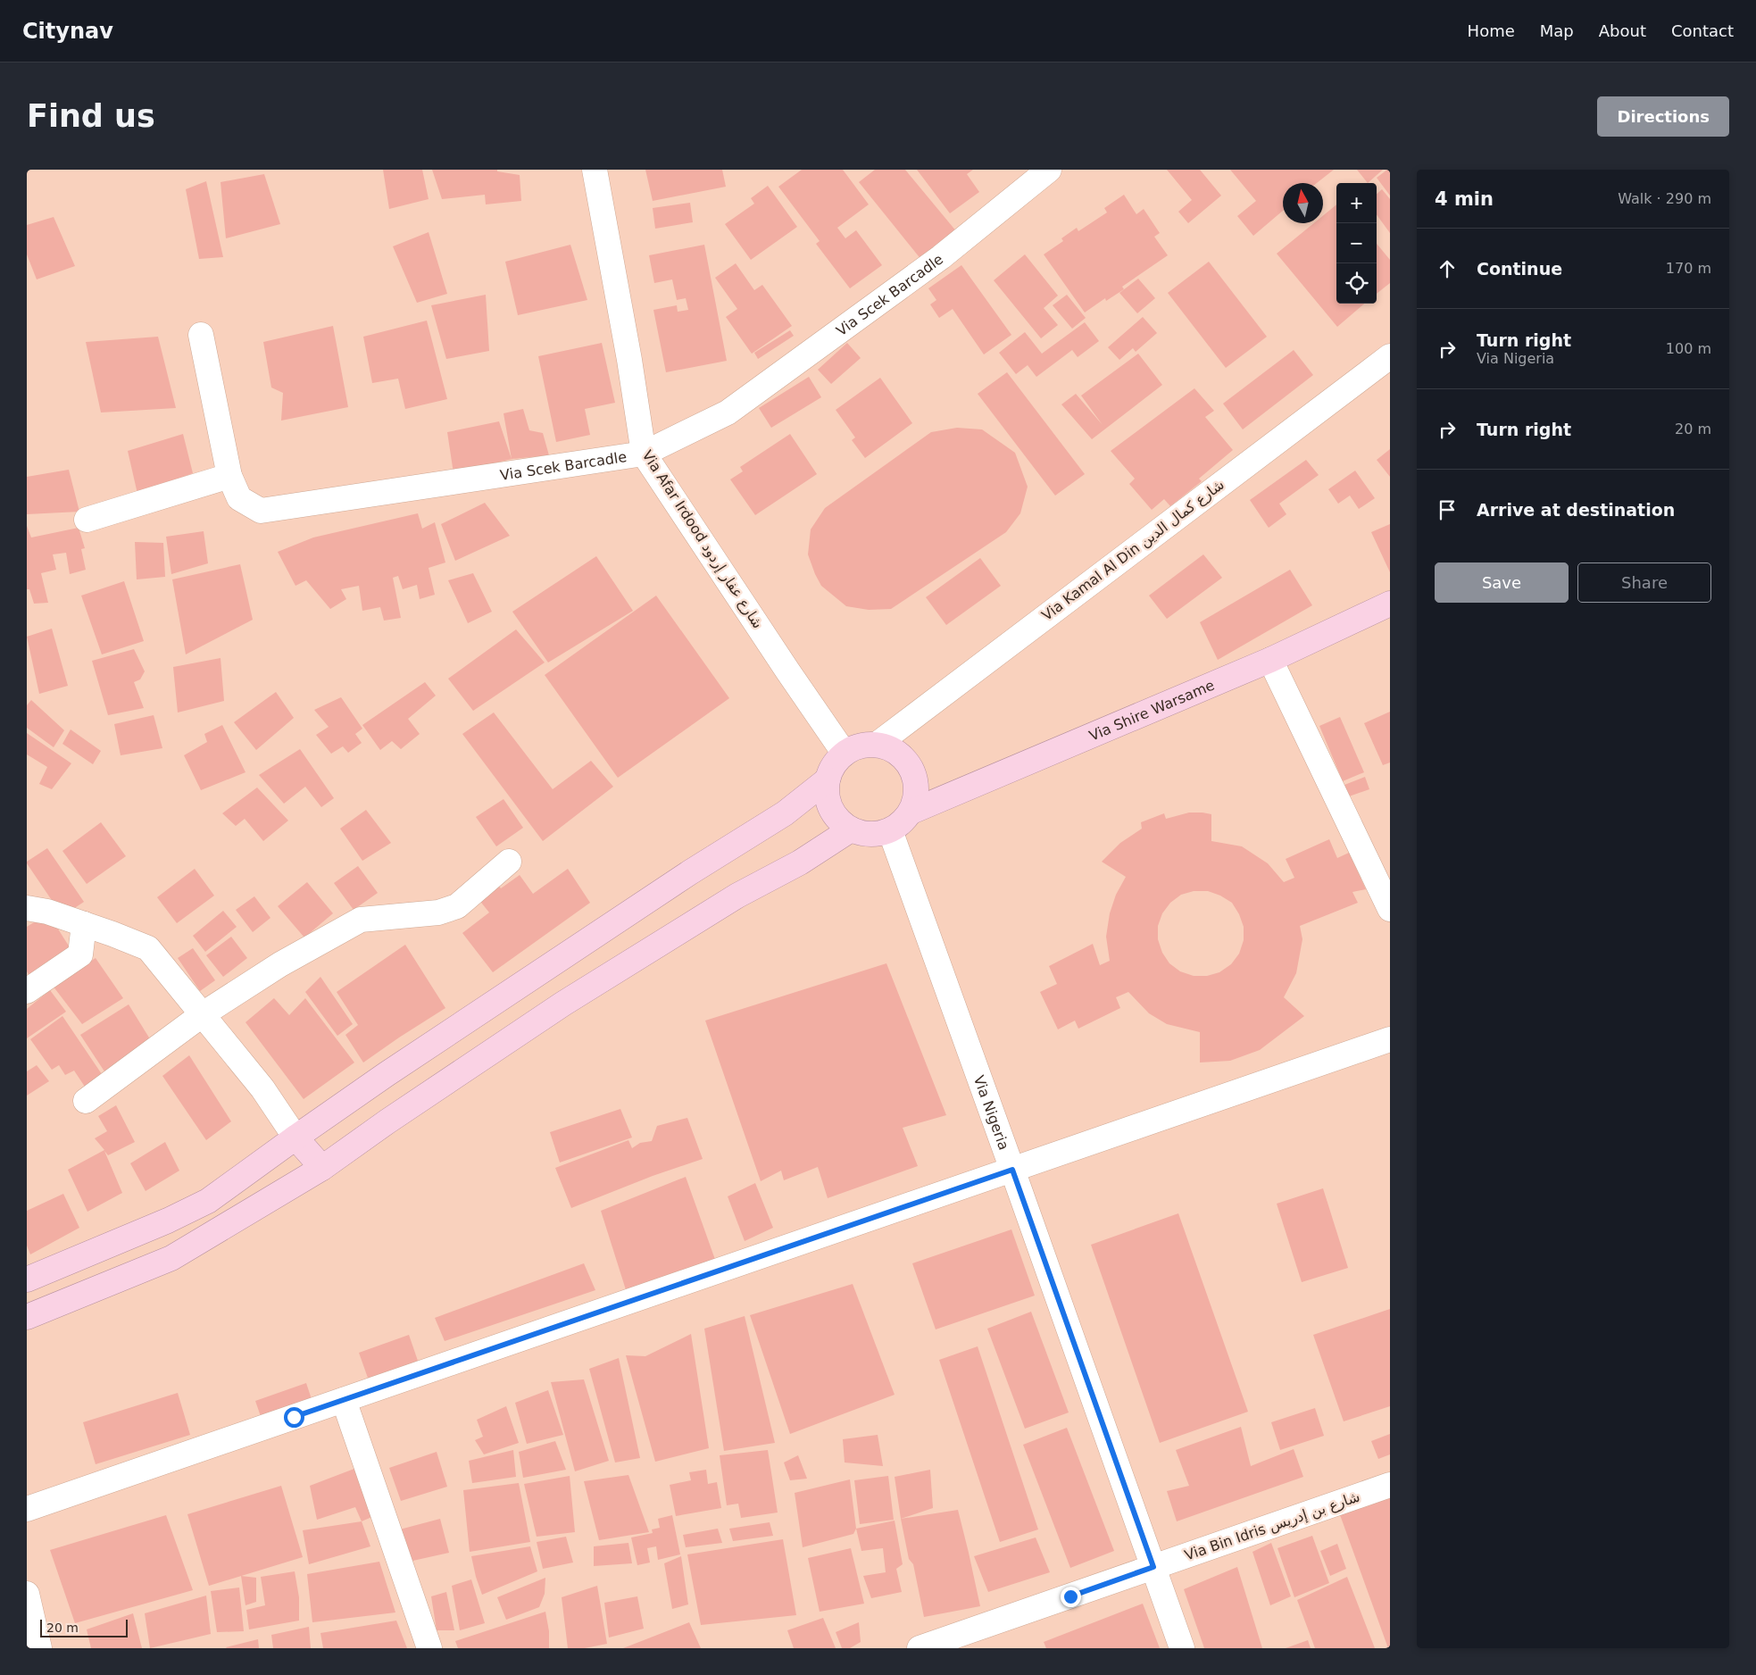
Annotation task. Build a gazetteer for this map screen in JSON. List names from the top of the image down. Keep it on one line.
{"streets":{"highway":["Via Shire Warsame"],"street":["Via Scek Barcadle","Via Afar Irdood شارع عفار إردود","Via Kamal Al Din شارع كمال الدين","Via Nigeria","Via Bin Idris شارع بن إدريس"]},"crossings":[["Via Scek Barcadle","Via Afar Irdood شارع عفار إردود"],["Via Afar Irdood شارع عفار إردود","Via Kamal Al Din شارع كمال الدين"],["Via Afar Irdood شارع عفار إردود","Via Shire Warsame"],["Via Afar Irdood شارع عفار إردود","Via Nigeria"],["Via Kamal Al Din شارع كمال الدين","Via Shire Warsame"],["Via Kamal Al Din شارع كمال الدين","Via Nigeria"],["Via Shire Warsame","Via Nigeria"],["Via Nigeria","Via Bin Idris شارع بن إدريس"]],"scale_bar":"20 m","north":"top","page":{"header":"Citynav","nav":["Home","Map","About","Contact"],"buttons":["Directions",["Save","Share"]],"title":"Find us","heading":["4 min","Walk · 290 m"],"map_buttons":["+","−"],"list":[["Continue","170 m"],["Turn right","Via Nigeria","100 m"],["Turn right","20 m"],"Arrive at destination"],"scale":"20 m"}}
